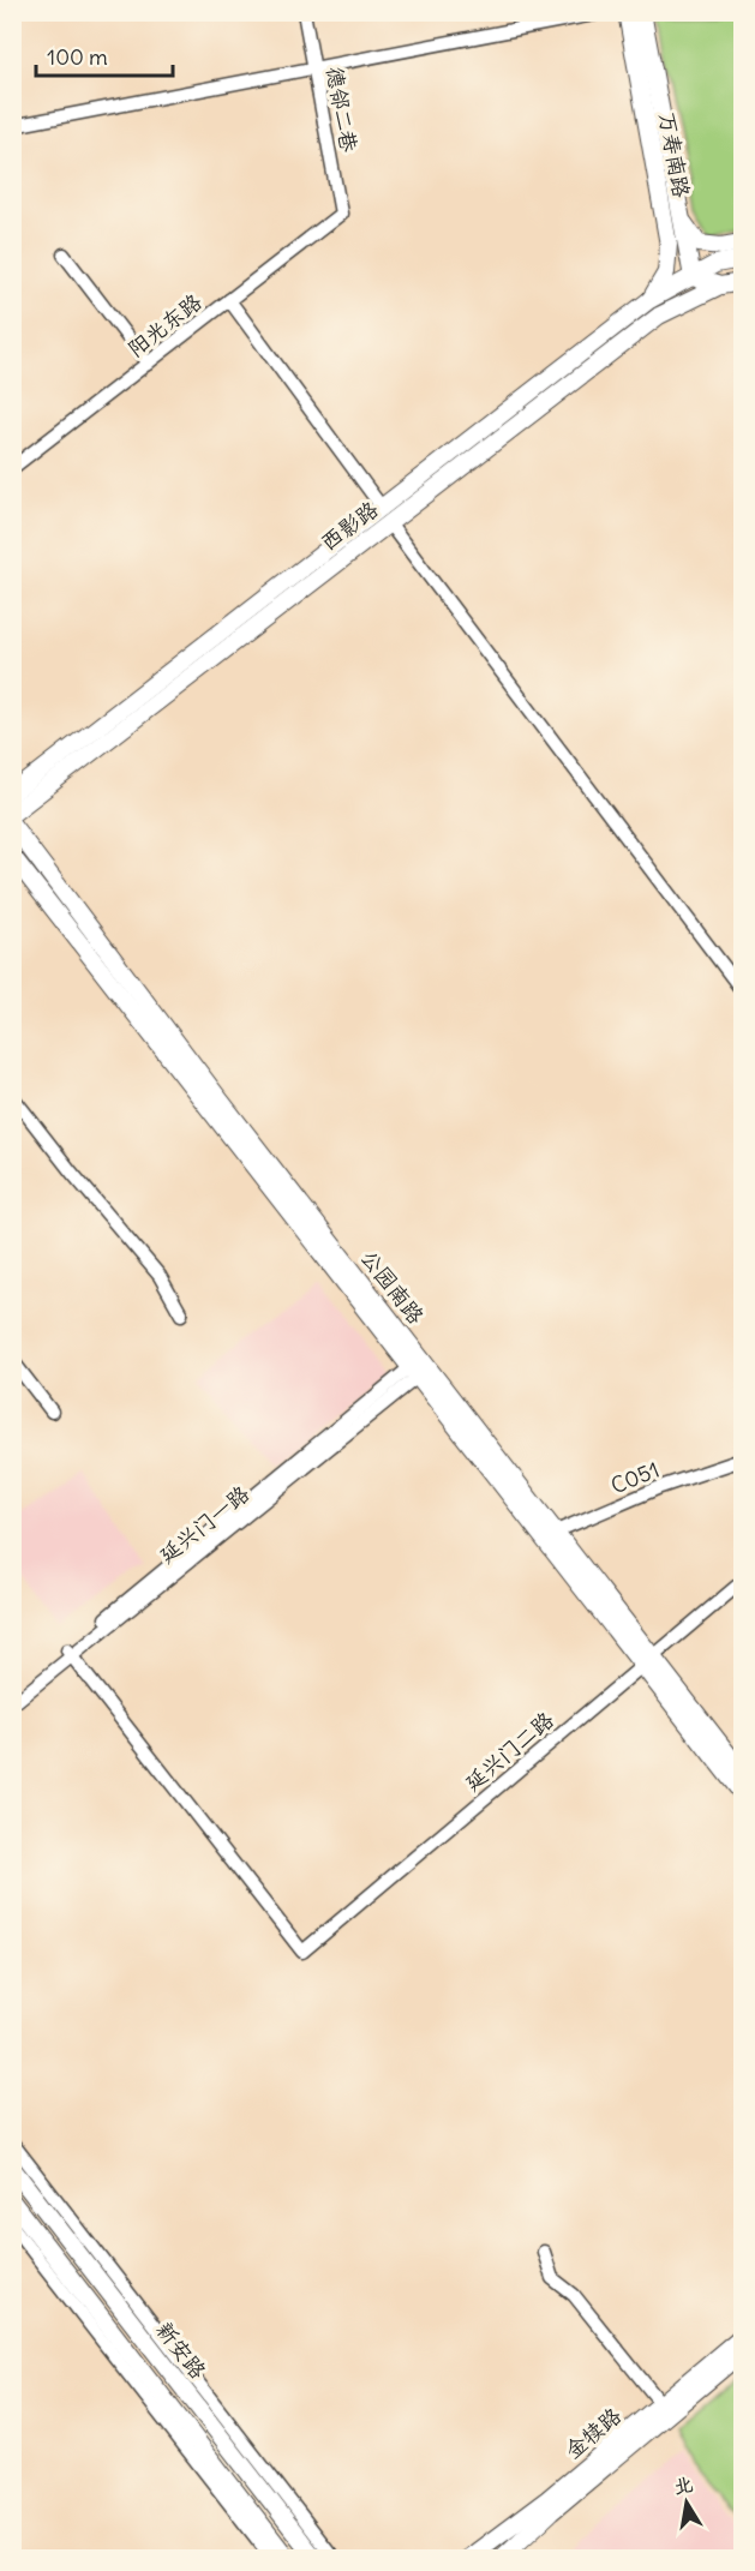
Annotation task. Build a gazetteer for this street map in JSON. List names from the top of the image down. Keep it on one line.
{"streets":{"main road":["万寿南路","西影路","公园南路","新安路","金犊路"],"street":["德邻二巷","阳光东路","C051","延兴门一路","延兴门二路"]},"crossings":[["德邻二巷","阳光东路"],["万寿南路","西影路"],["公园南路","C051"],["公园南路","延兴门一路"],["公园南路","延兴门二路"],["延兴门一路","延兴门二路"]],"scale_bar":"100 m","north":"top"}
